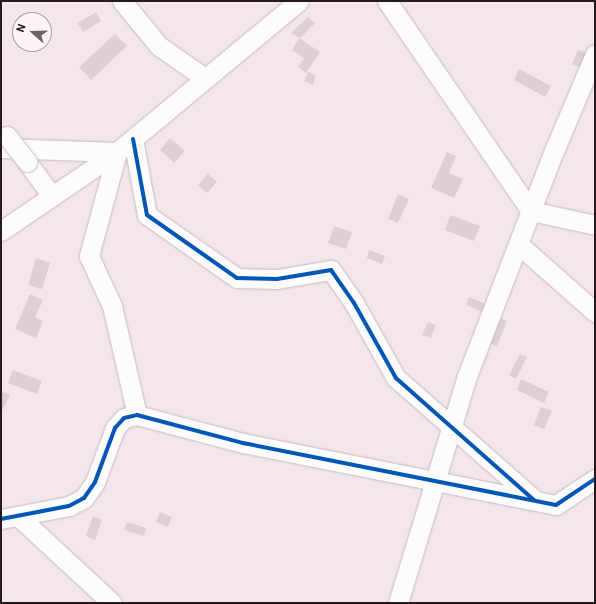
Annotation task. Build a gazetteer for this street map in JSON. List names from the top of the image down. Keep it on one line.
{"north":"left"}
